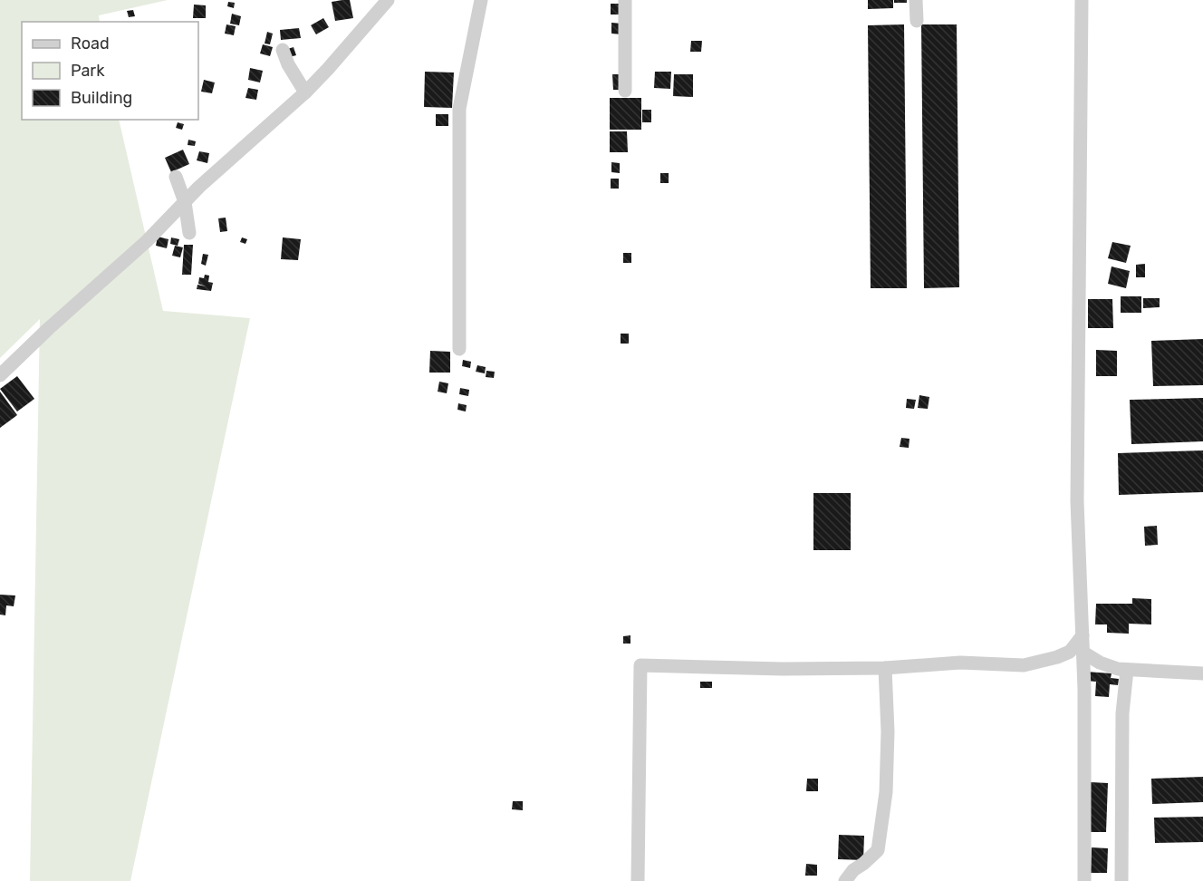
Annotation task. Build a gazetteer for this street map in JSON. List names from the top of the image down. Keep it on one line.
{"legend":["Road","Park","Building"]}
